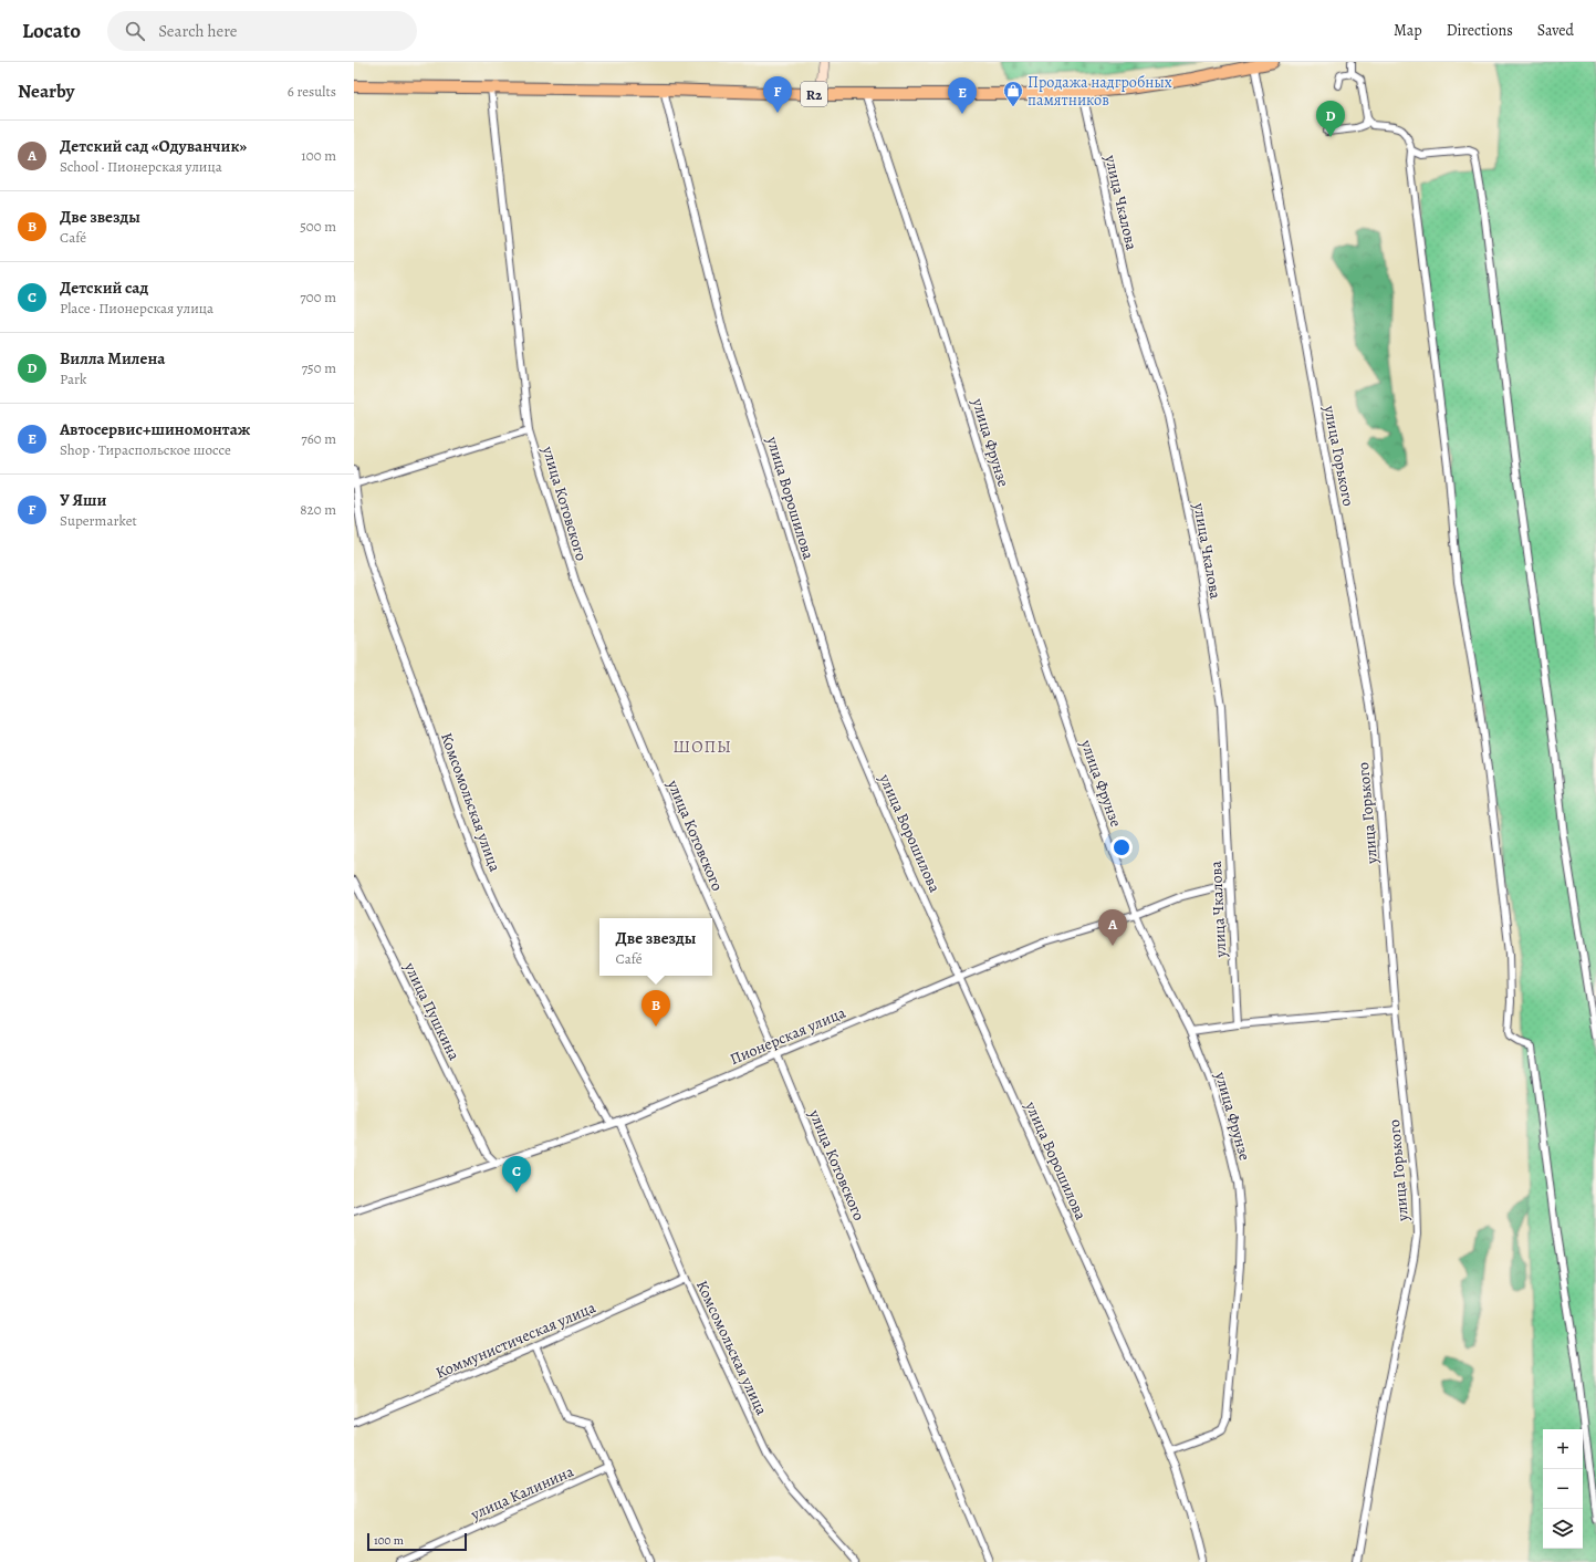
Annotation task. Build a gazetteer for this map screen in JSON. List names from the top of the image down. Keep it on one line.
{"streets":{"main road":["R2"],"street":["улица Чкалова","улица Фрунзе","улица Горького","улица Ворошилова","улица Котовского","Комсомольская улица","улица Пушкина","Пионерская улица","Коммунистическая улица","улица Калинина"]},"crossings":[["R2","улица Чкалова"],["R2","улица Фрунзе"],["R2","улица Горького"],["R2","улица Ворошилова"],["R2","улица Котовского"],["улица Чкалова","Пионерская улица"],["улица Фрунзе","улица Ворошилова"],["улица Фрунзе","Пионерская улица"],["улица Ворошилова","Пионерская улица"],["улица Котовского","Пионерская улица"],["Комсомольская улица","Пионерская улица"],["Комсомольская улица","Коммунистическая улица"],["улица Пушкина","Пионерская улица"]],"districts":["ШОПЫ"],"places":{"shop":["Продажа надгробных памятников"]},"scale_bar":"100 m","page":{"header":"Locato","search":"Search here","nav":["Map","Directions","Saved"],"heading":["Nearby","6 results"],"pins":["F","E","D","A","B","C"],"list":[{"mark":"A","name":"Детский сад «Одуванчик»","note":"School · Пионерская улица","value":"100 m"},{"mark":"B","name":"Две звезды","note":"Café","value":"500 m"},{"mark":"C","name":"Детский сад","note":"Place · Пионерская улица","value":"700 m"},{"mark":"D","name":"Вилла Милена","note":"Park","value":"750 m"},{"mark":"E","name":"Автосервис+шиномонтаж","note":"Shop · Тираспольское шоссе","value":"760 m"},{"mark":"F","name":"У Яши","note":"Supermarket","value":"820 m"}],"popup":["Две звезды","Café"],"map_buttons":["+","−"],"scale":"100 m"}}
